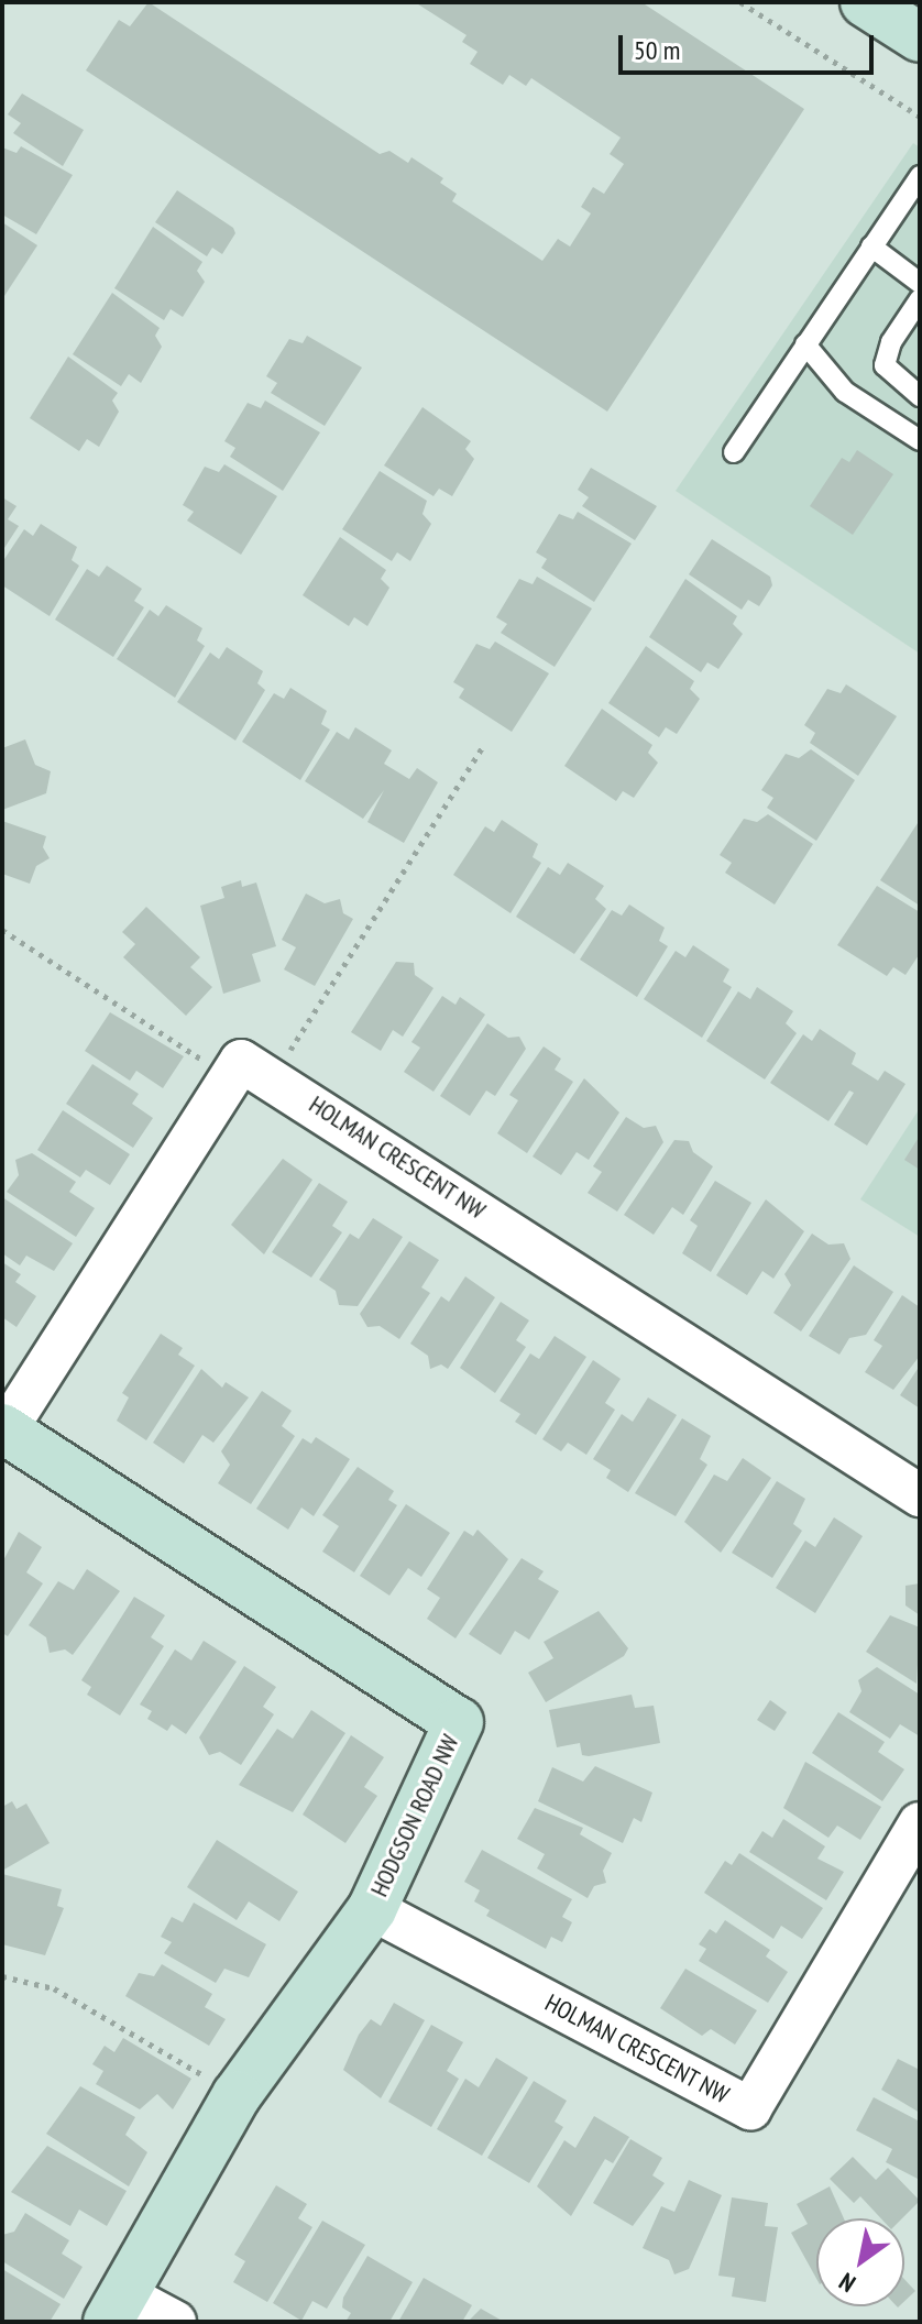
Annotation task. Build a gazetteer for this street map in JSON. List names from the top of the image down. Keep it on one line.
{"streets":{"street":["HOLMAN CRESCENT NW","HODGSON ROAD NW"]},"crossings":[["HOLMAN CRESCENT NW","HODGSON ROAD NW"]],"scale_bar":"50 m","north":"bottom left"}
